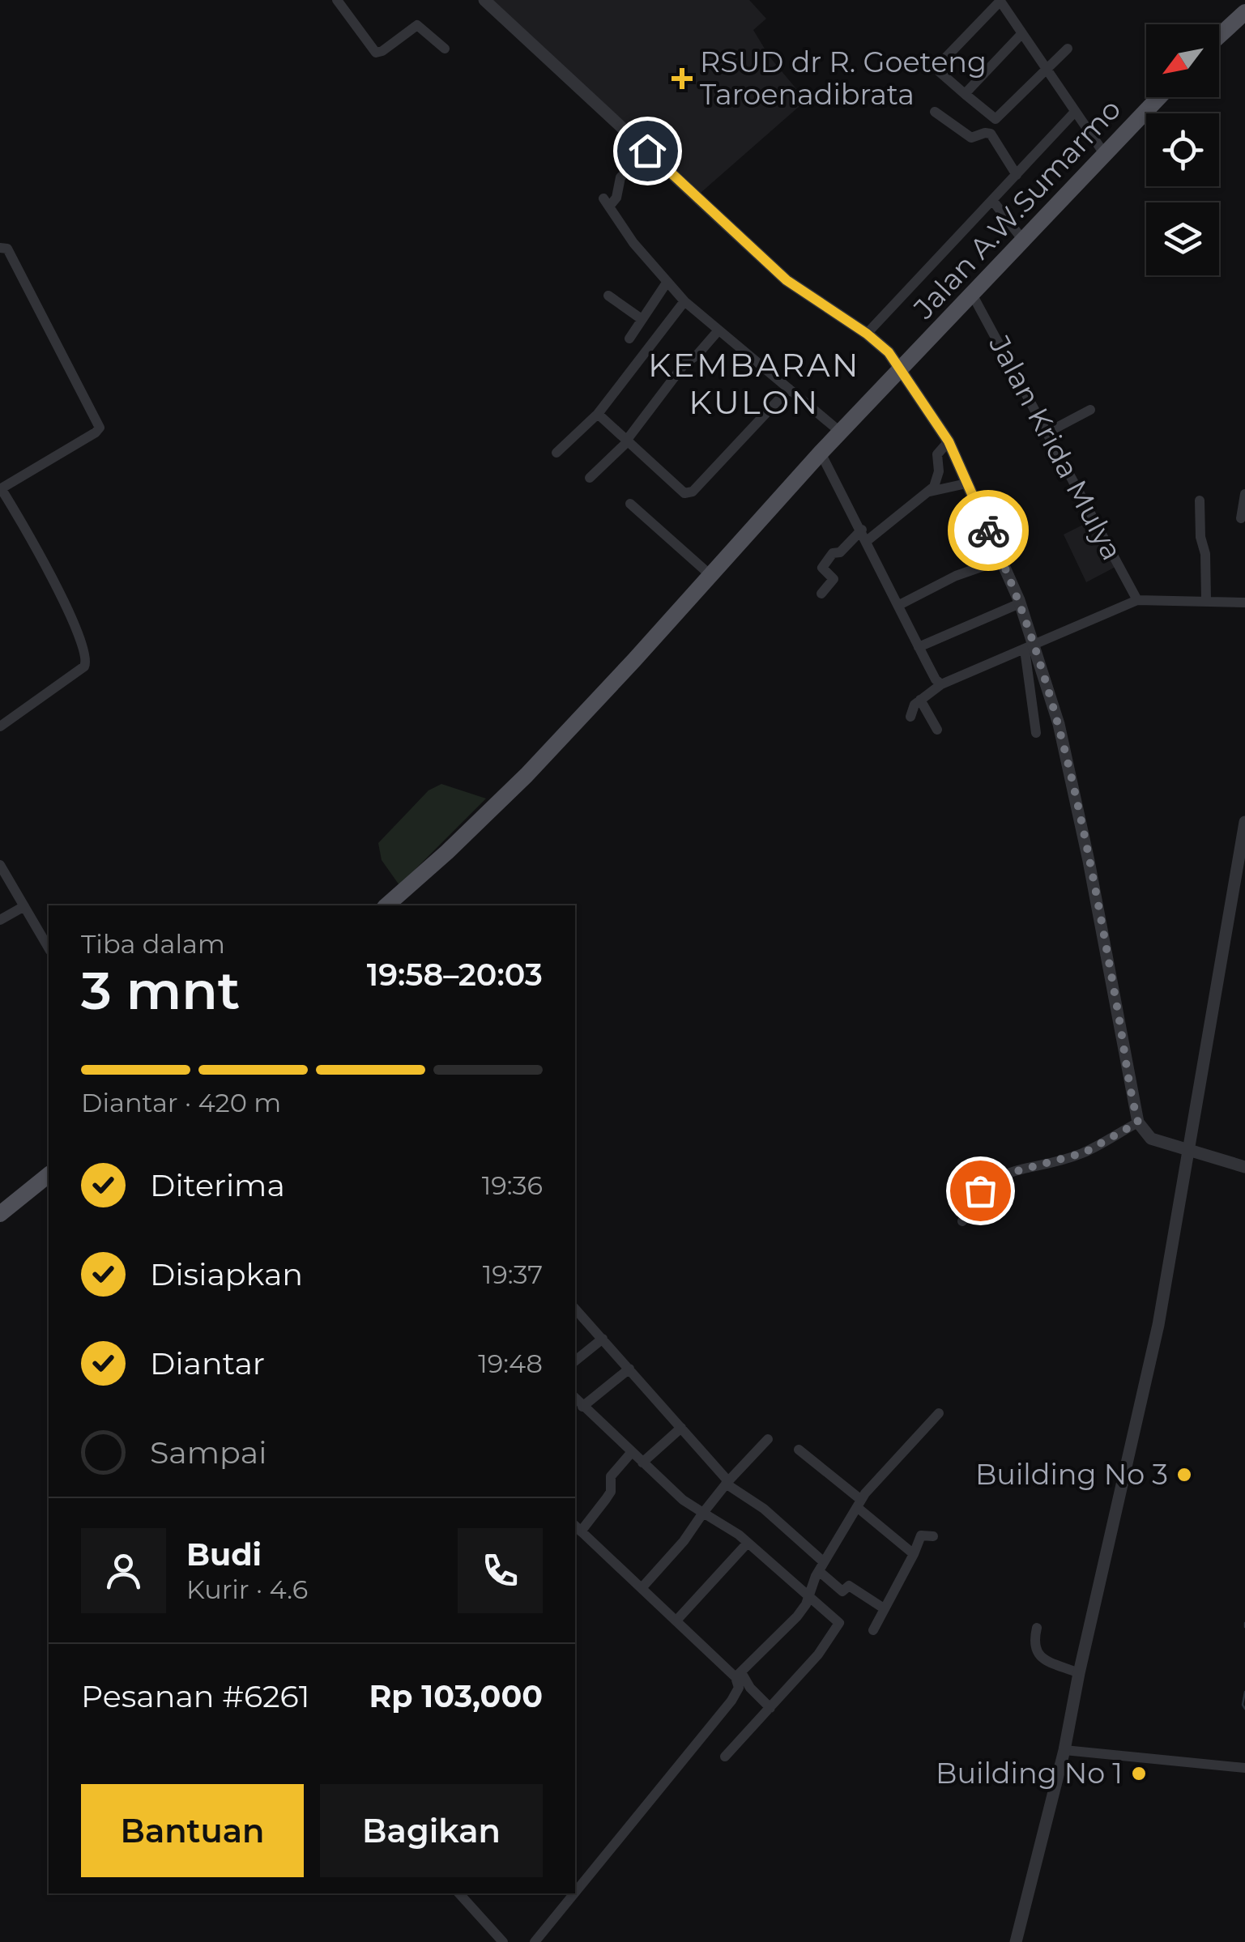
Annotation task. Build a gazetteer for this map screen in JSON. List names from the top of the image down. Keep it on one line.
{"streets":{"main road":["Jalan A.W.Sumarmo"],"street":["Jalan Krida Mulya"]},"crossings":[["Jalan A.W.Sumarmo","Jalan Krida Mulya"]],"districts":["KEMBARAN KULON"],"places":{"health":["RSUD dr R. Goeteng Taroenadibrata"],"other":["Building No 3","Building No 1"]},"north":"bottom left","page":{"heading":["3 mnt","Tiba dalam","19:58–20:03"],"panel":["Budi","Kurir · 4.6","Pesanan #6261","Rp 103,000"],"bar":"Diantar · 420 m","list":[["Diterima","19:36"],["Disiapkan","19:37"],["Diantar","19:48"],"Sampai"],"buttons":["Bantuan","Bagikan"]}}
